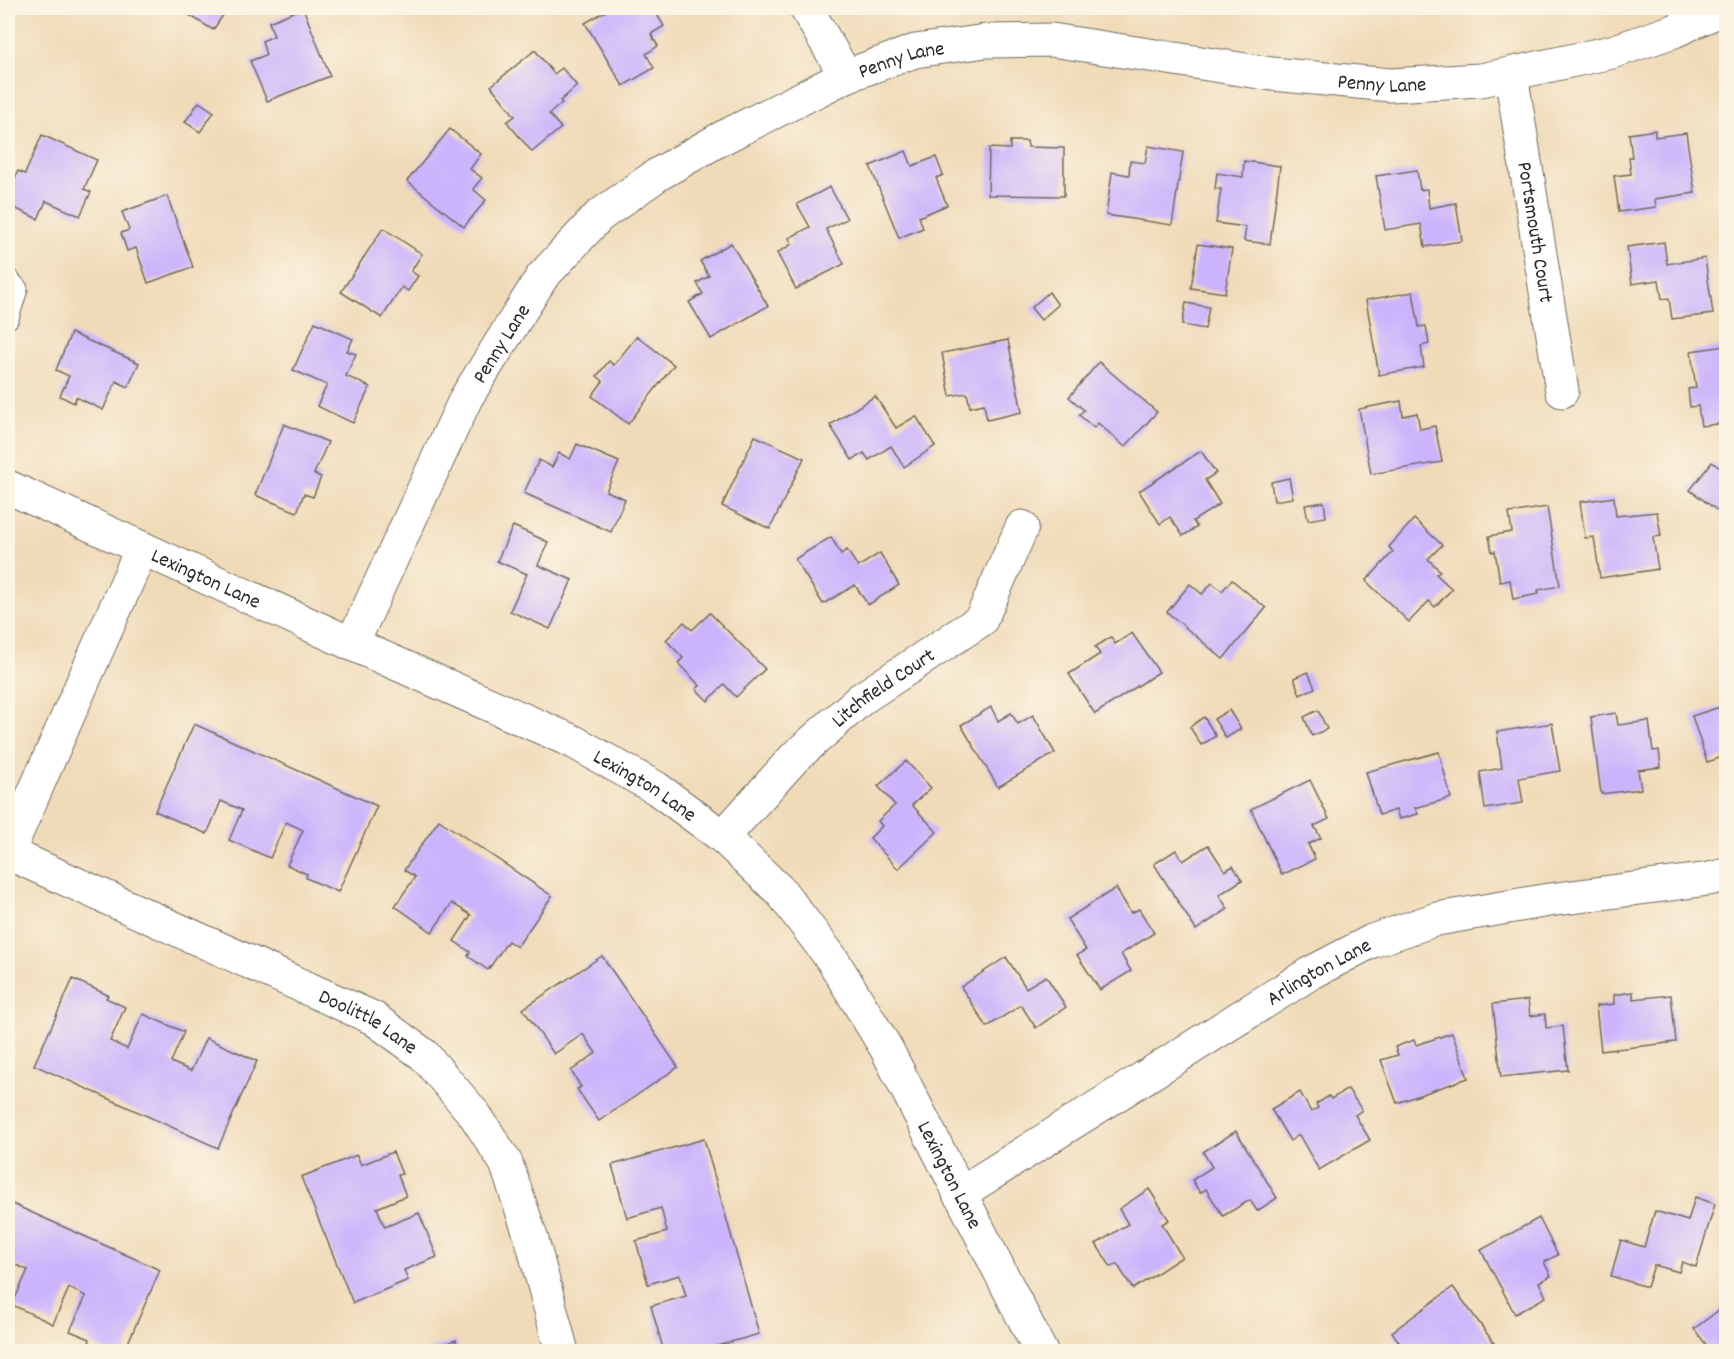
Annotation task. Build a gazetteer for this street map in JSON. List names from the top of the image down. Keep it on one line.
{"streets":{"street":["Penny Lane","Portsmouth Court","Lexington Lane","Litchfield Court","Arlington Lane","Doolittle Lane"]},"crossings":[["Penny Lane","Portsmouth Court"],["Penny Lane","Lexington Lane"],["Lexington Lane","Litchfield Court"],["Lexington Lane","Arlington Lane"],["Lexington Lane","Doolittle Lane"]]}
